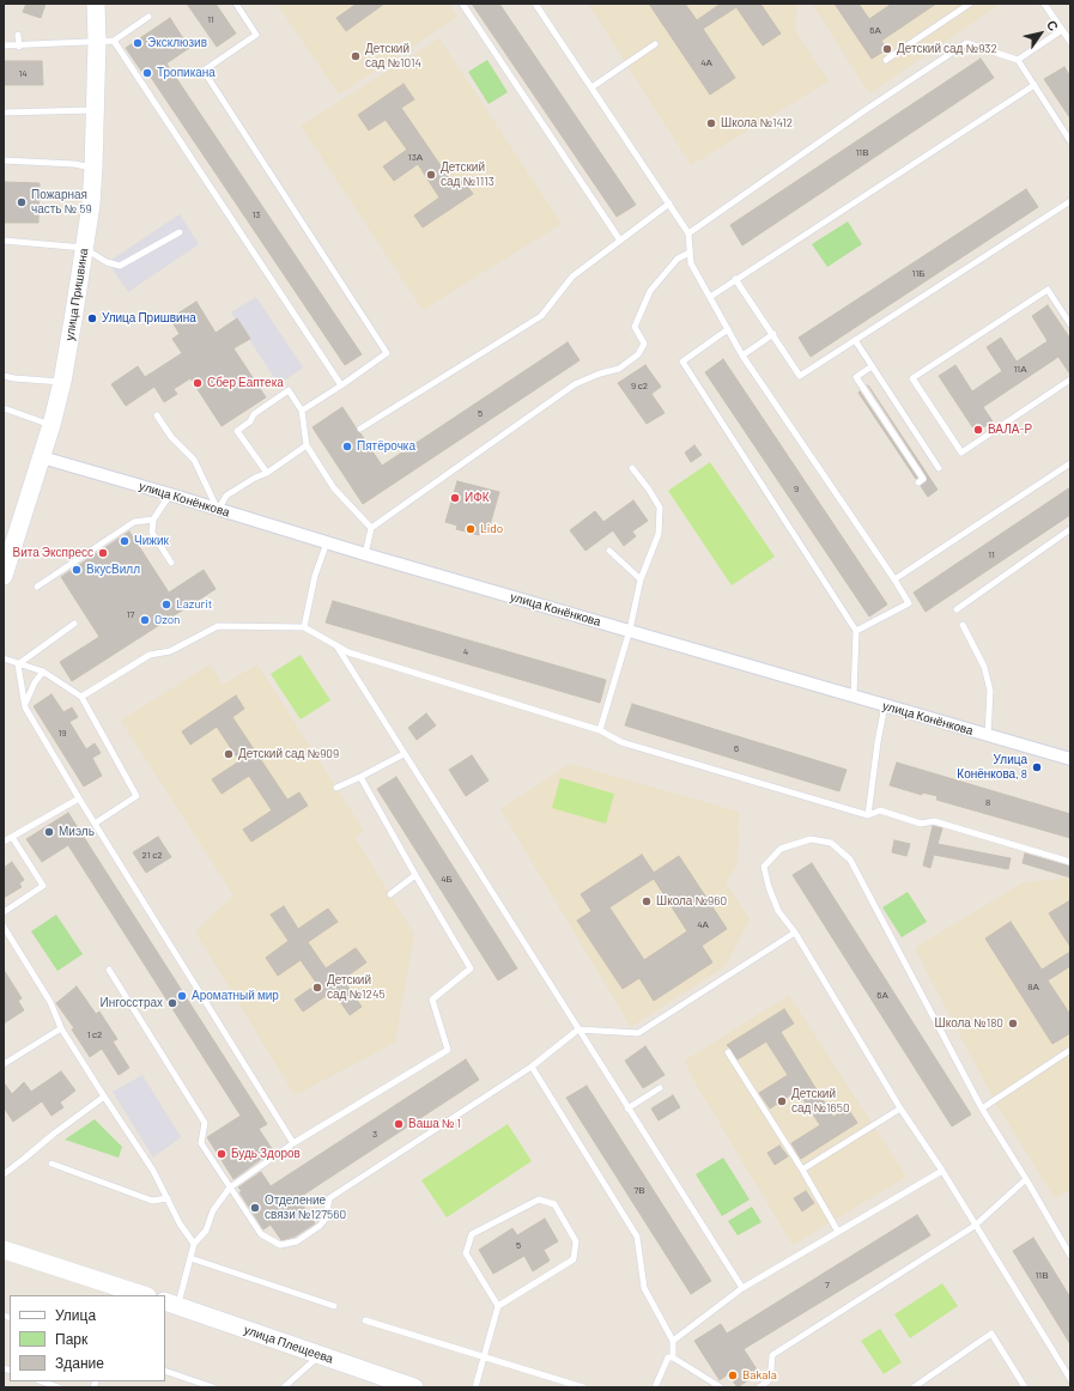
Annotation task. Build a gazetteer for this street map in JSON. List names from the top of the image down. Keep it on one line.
{"streets":{"street":["улица Пришвина","улица Конёнкова","улица Плещеева"]},"crossings":[["улица Пришвина","улица Конёнкова"]],"places":["Эксклюзив","Детский сад №932","Детский сад №1014","Тропикана","Школа №1412","Детский сад №1113","Пожарная часть № 59","Улица Пришвина","Сбер Еаптека","ВАЛА-Р","Пятёрочка","ИФК","Lido","Чижик","Вита Экспресс","ВкусВилл","Lazurit","Ozon","Детский сад №909","Улица Конёнкова, 8","Миэль","Школа №960","Детский сад №1245","Ароматный мир","Ингосстрах","Школа №180","Детский сад №1650","Ваша № 1","Будь Здоров","Отделение связи №127560","Bakala"],"house_numbers":["11","6А","4А","14","11В","13А","13","11Б","11А","9 с2","5","9","11","17","4","19","6","8","21 с2","4Б","4А","8А","6А","1 с2","3","7В","5","11В","7"],"legend":["Улица","Парк","Здание"],"north":"top right"}
